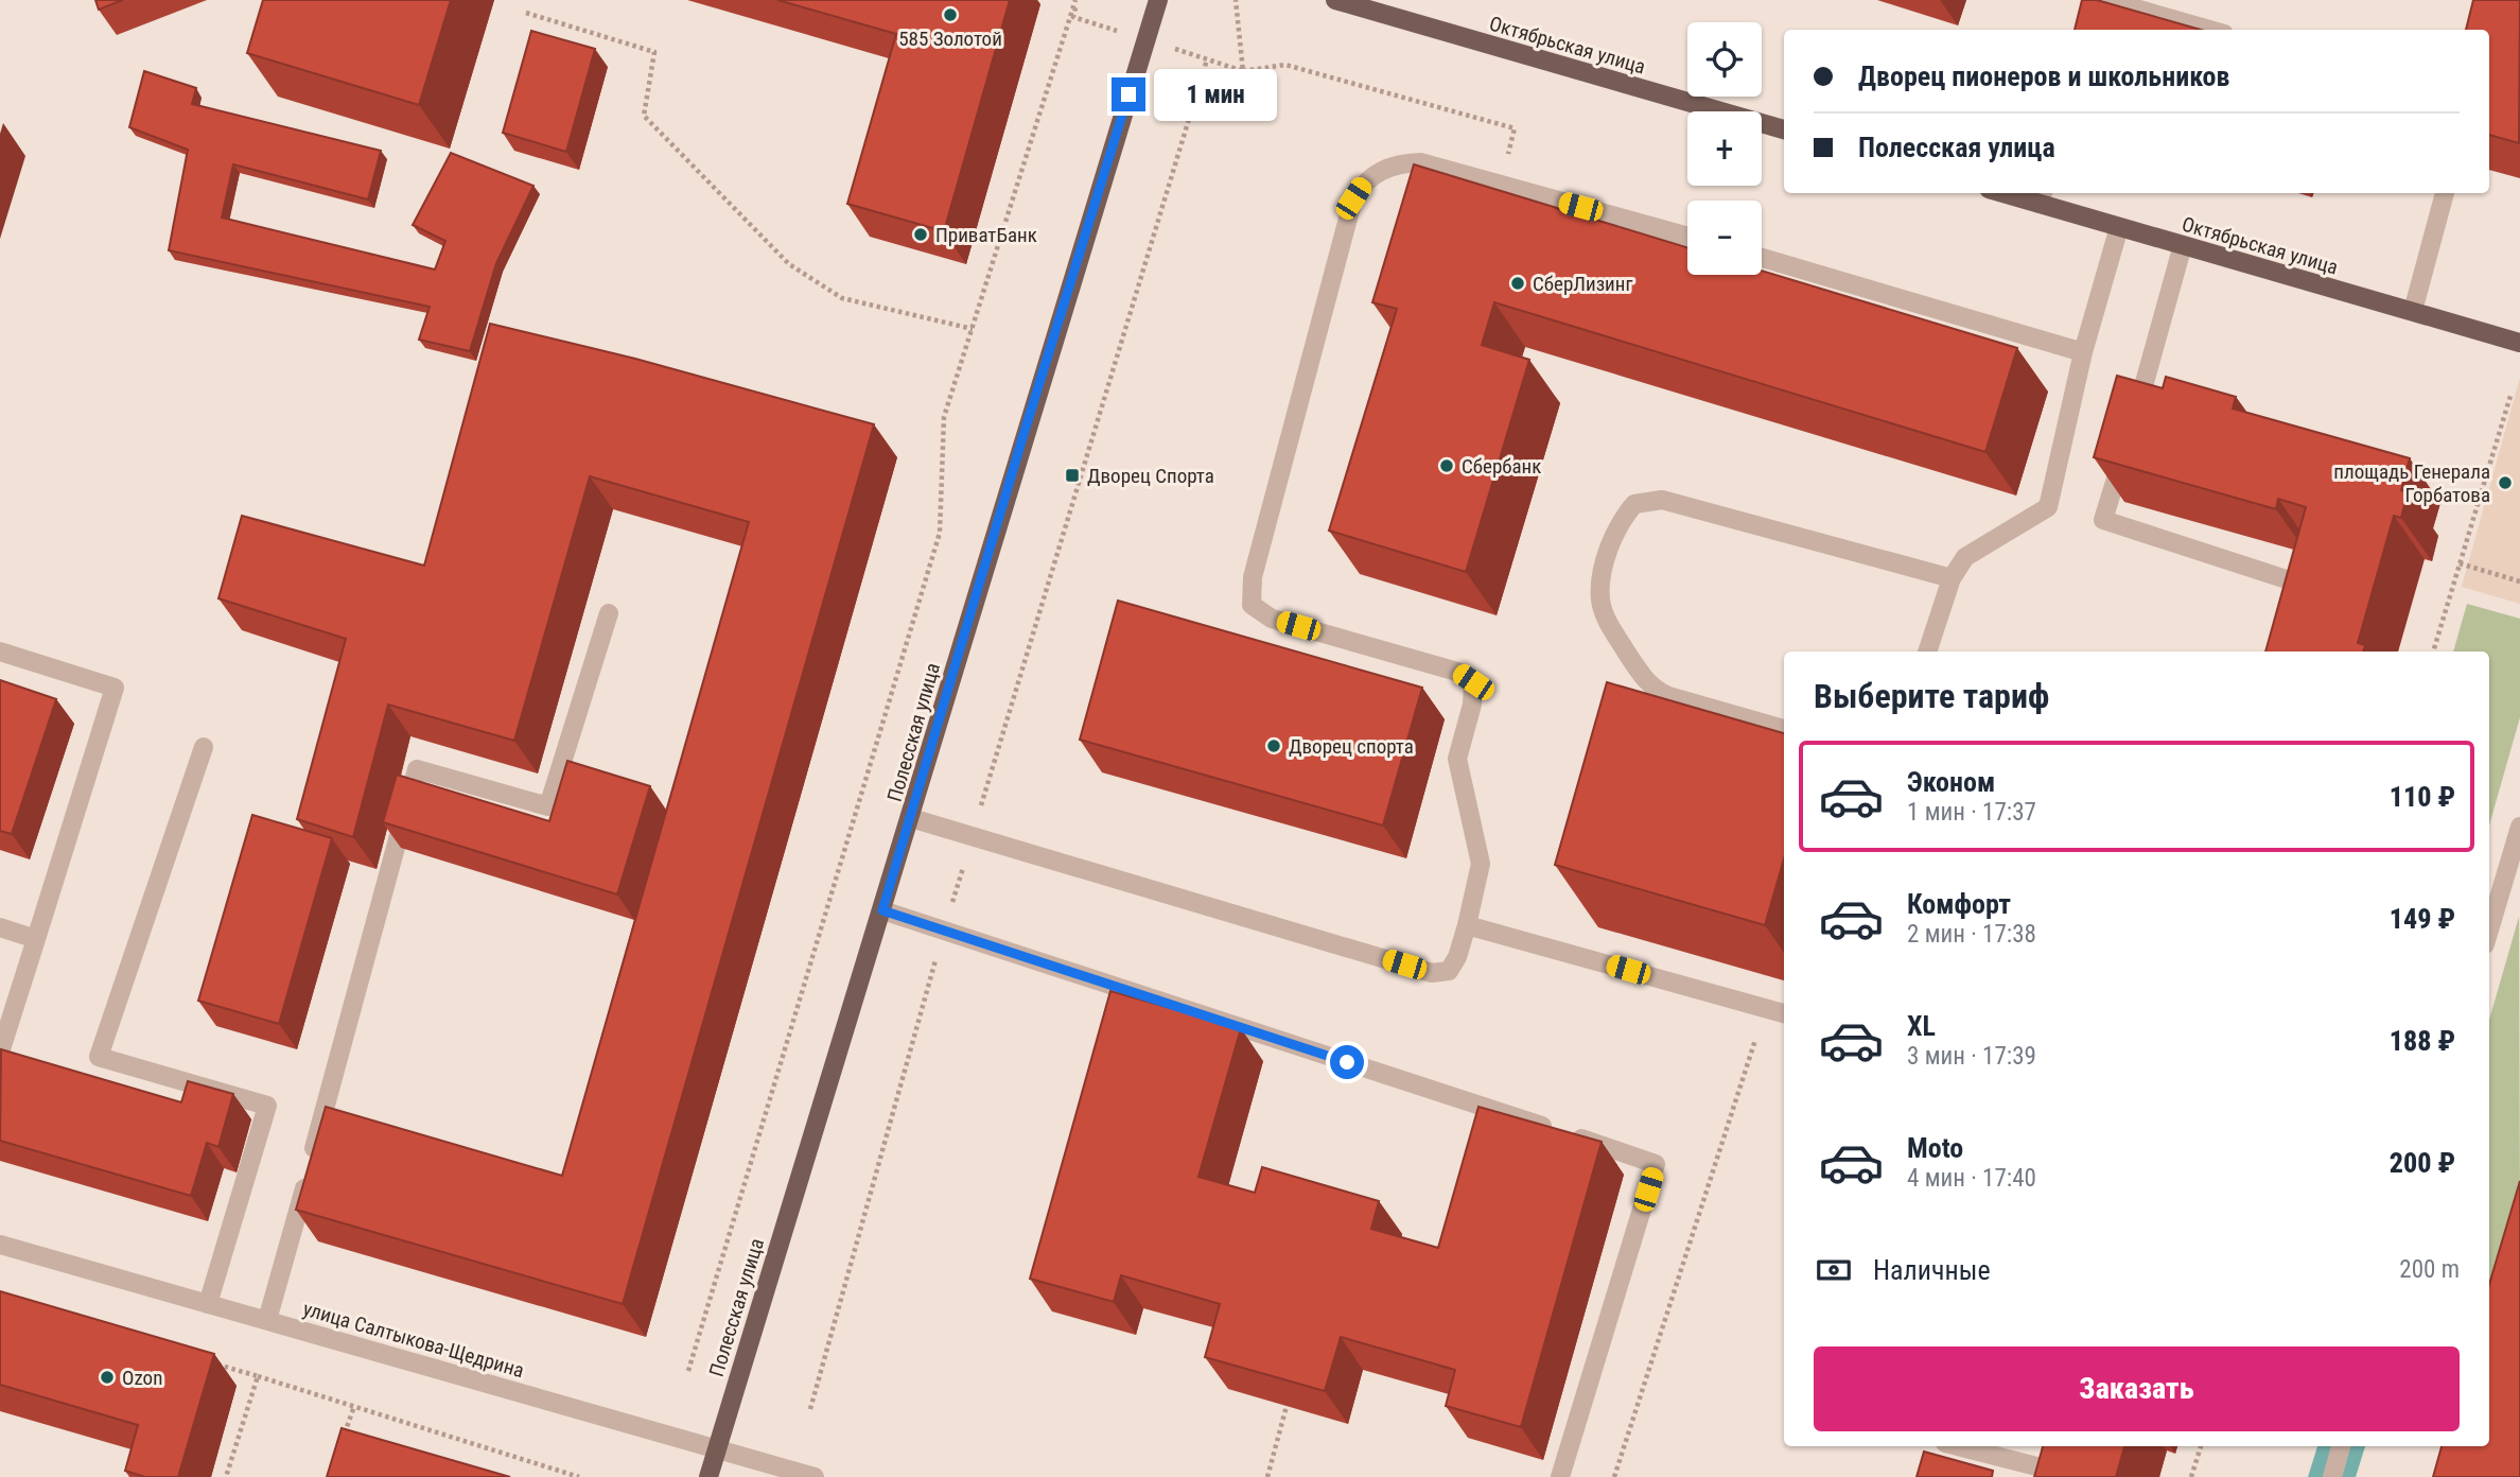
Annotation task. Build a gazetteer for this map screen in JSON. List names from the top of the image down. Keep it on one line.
{"streets":{"main road":["Октябрьская улица","Полесская улица"],"street":["улица Салтыкова-Щедрина"]},"crossings":[["Полесская улица","улица Салтыкова-Щедрина"]],"places":{"other":["585 Золотой","ПриватБанк","СберЛизинг","Сбербанк","площадь Генерала Горбатова","Дворец спорта","Ozon"],"transit":["Дворец Спорта"]},"page":{"map_buttons":["+","−"],"banner":["Дворец пионеров и школьников","Полесская улица"],"bubble":"1 мин","heading":"Выберите тариф","list":[{"name":"Эконом","note":"1 мин · 17:37","value":"110 ₽"},{"name":"Комфорт","note":"2 мин · 17:38","value":"149 ₽"},{"name":"XL","note":"3 мин · 17:39","value":"188 ₽"},{"name":"Moto","note":"4 мин · 17:40","value":"200 ₽"}],"pay":["Наличные","200 m"],"buttons":"Заказать"}}
